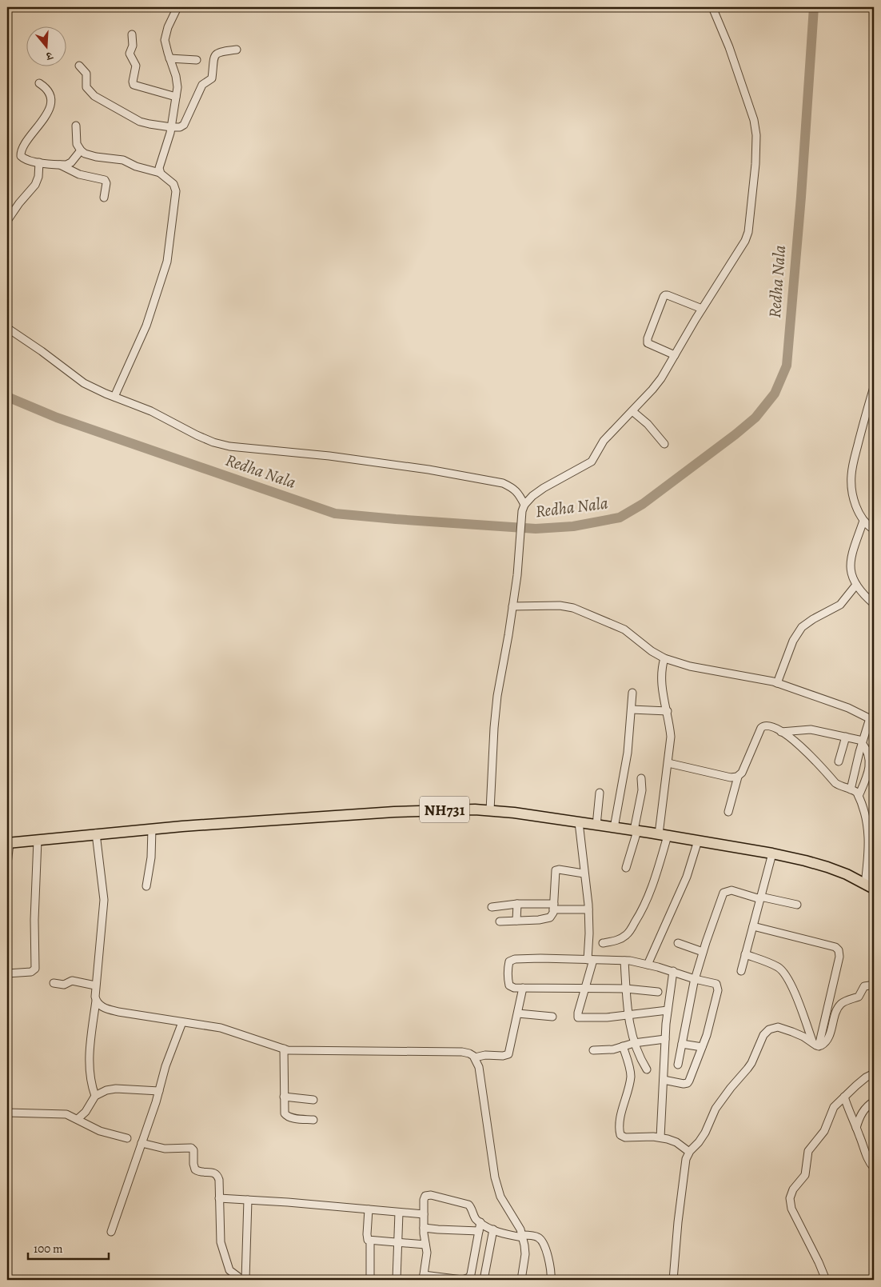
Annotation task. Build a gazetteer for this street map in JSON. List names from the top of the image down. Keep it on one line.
{"streets":{"highway":["NH731"]},"water":["Redha Nala"],"scale_bar":"100 m","north":"bottom"}
